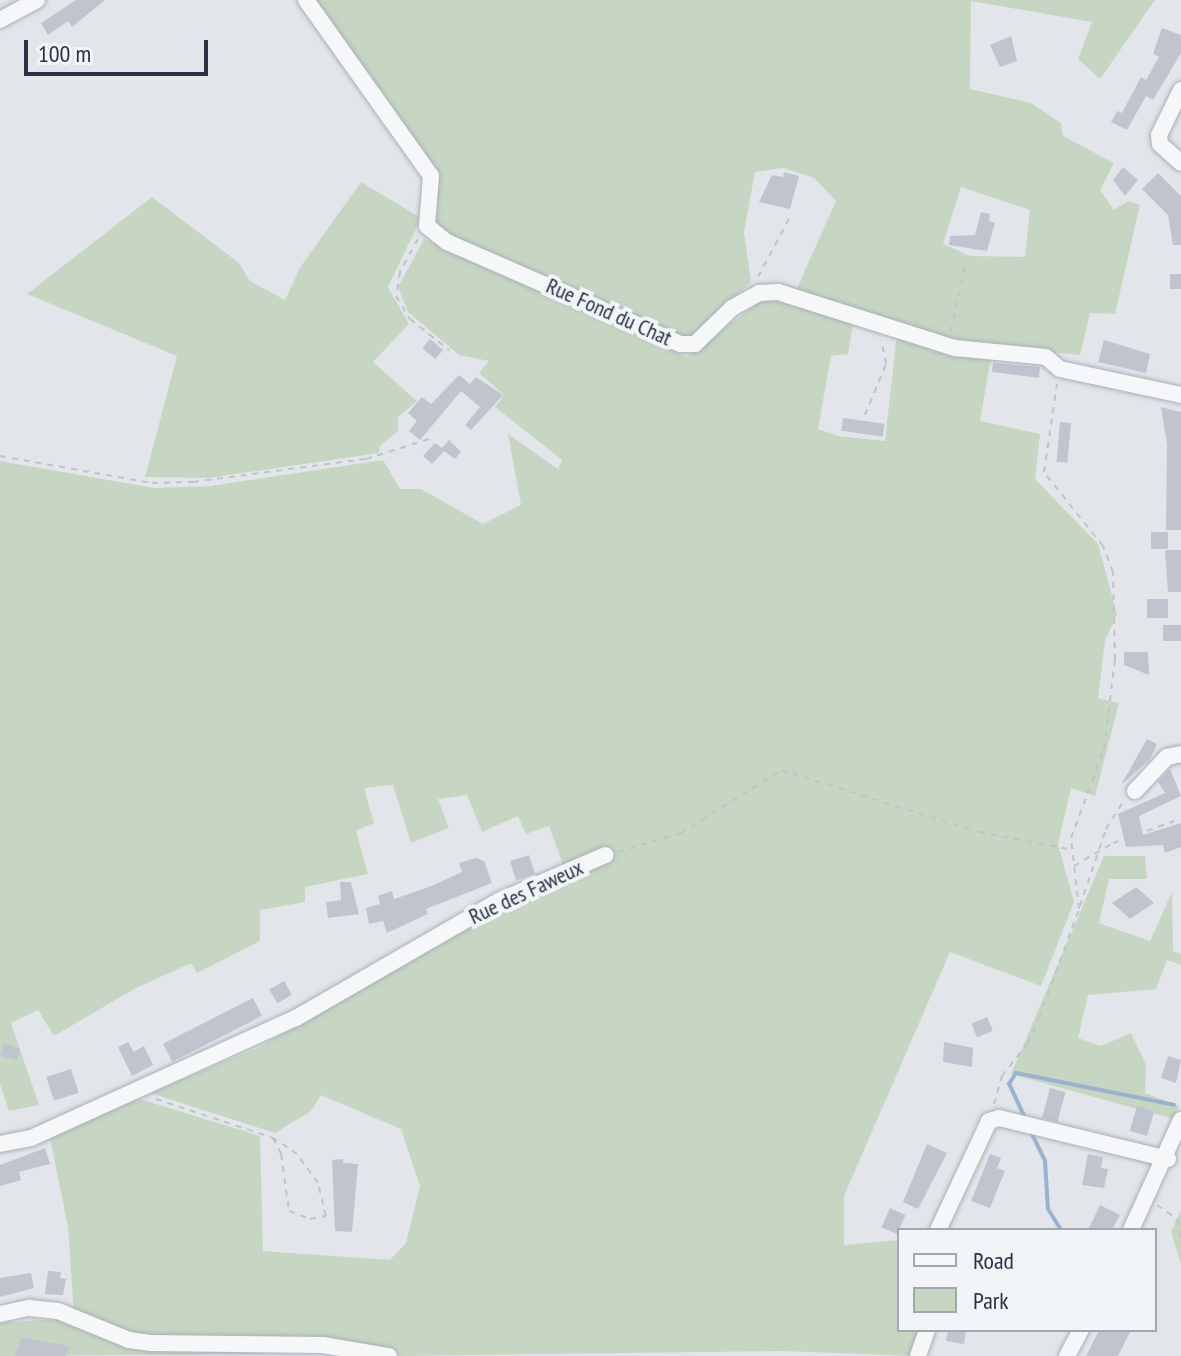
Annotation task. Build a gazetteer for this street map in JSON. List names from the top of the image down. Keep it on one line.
{"streets":{"street":["Rue Fond du Chat","Rue des Faweux"]},"legend":["Road","Park"],"scale_bar":"100 m"}
